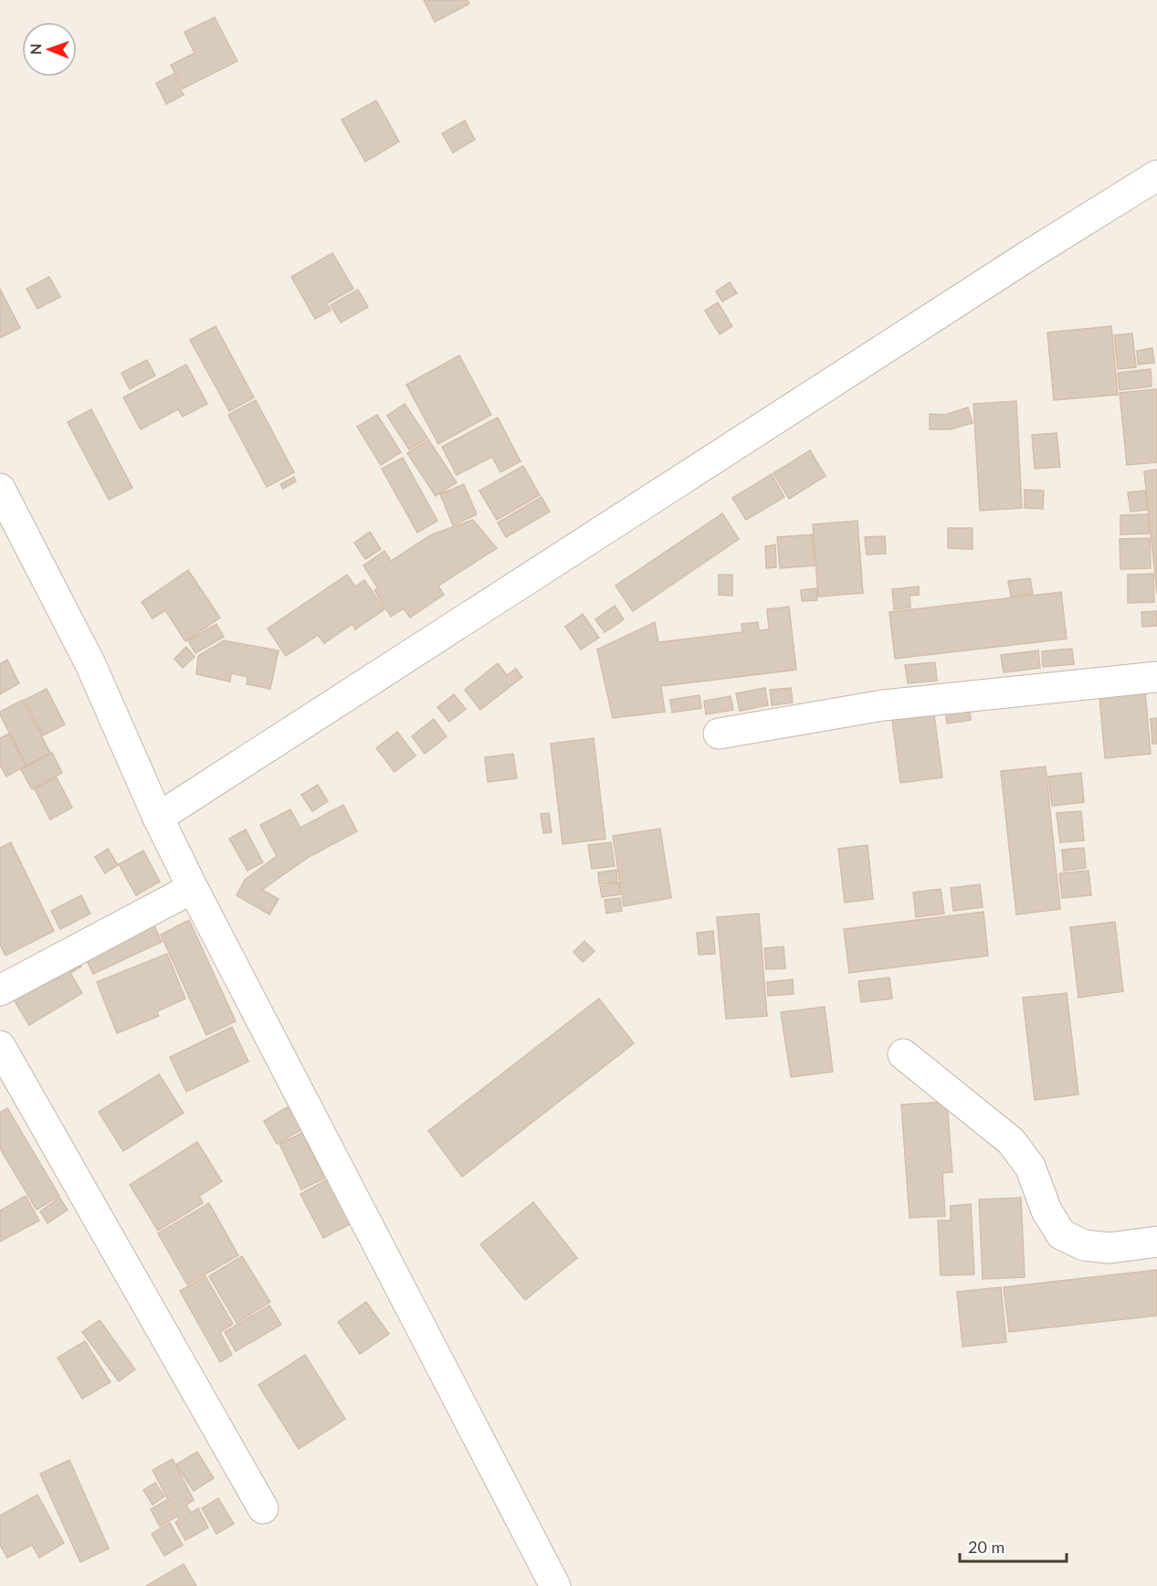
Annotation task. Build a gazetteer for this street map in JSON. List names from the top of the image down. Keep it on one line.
{"scale_bar":"20 m","north":"left"}
